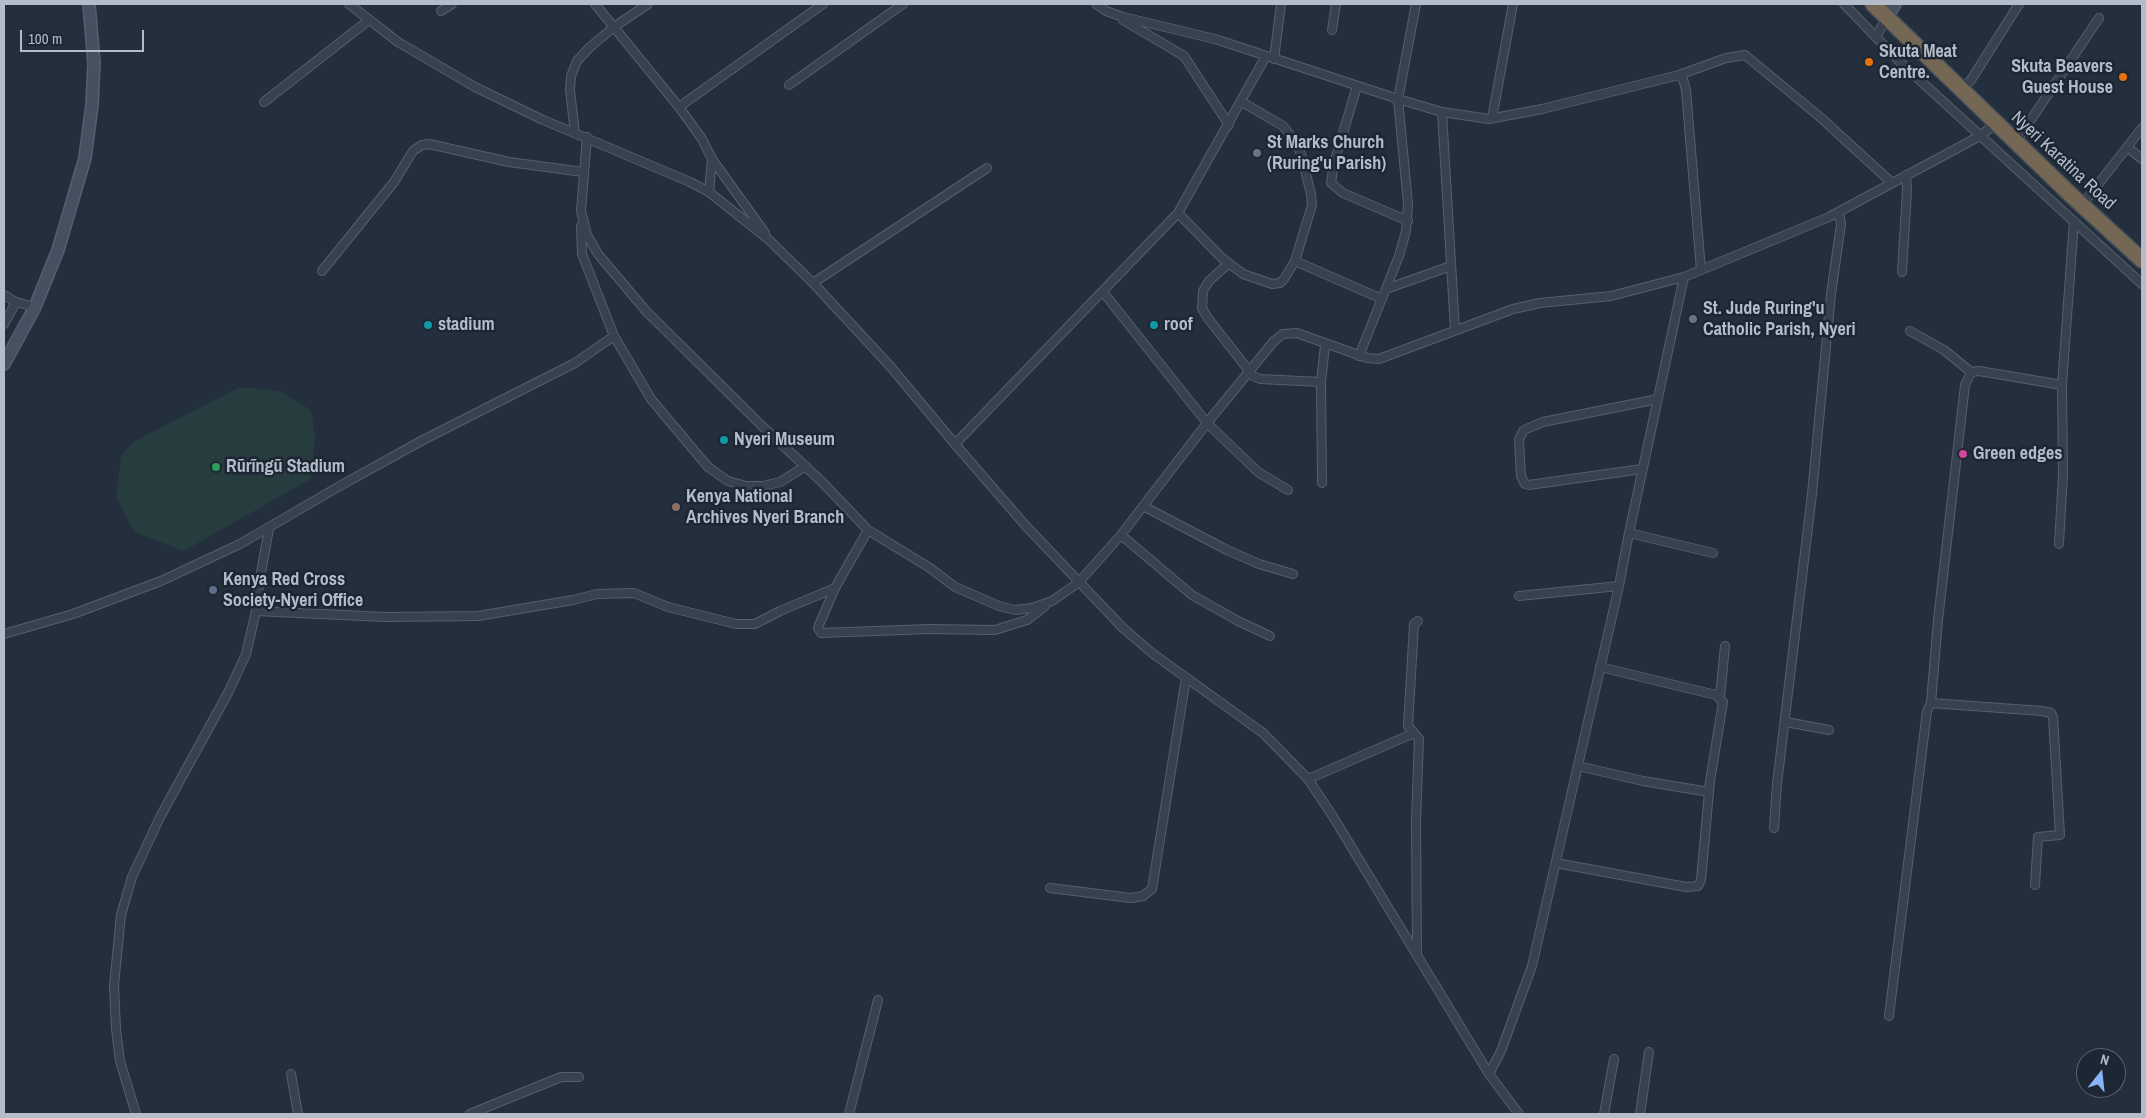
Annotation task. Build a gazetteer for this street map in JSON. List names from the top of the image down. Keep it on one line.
{"streets":{"highway":["Nyeri Karatina Road"]},"places":["Skuta Meat Centre.","Skuta Beavers Guest House","St Marks Church (Ruring'u Parish)","St. Jude Ruring'u Catholic Parish, Nyeri","stadium","roof","Nyeri Museum","Green edges","Rũrĩngũ Stadium","Kenya National Archives Nyeri Branch","Kenya Red Cross Society-Nyeri Office"],"scale_bar":"100 m","north":"top"}
